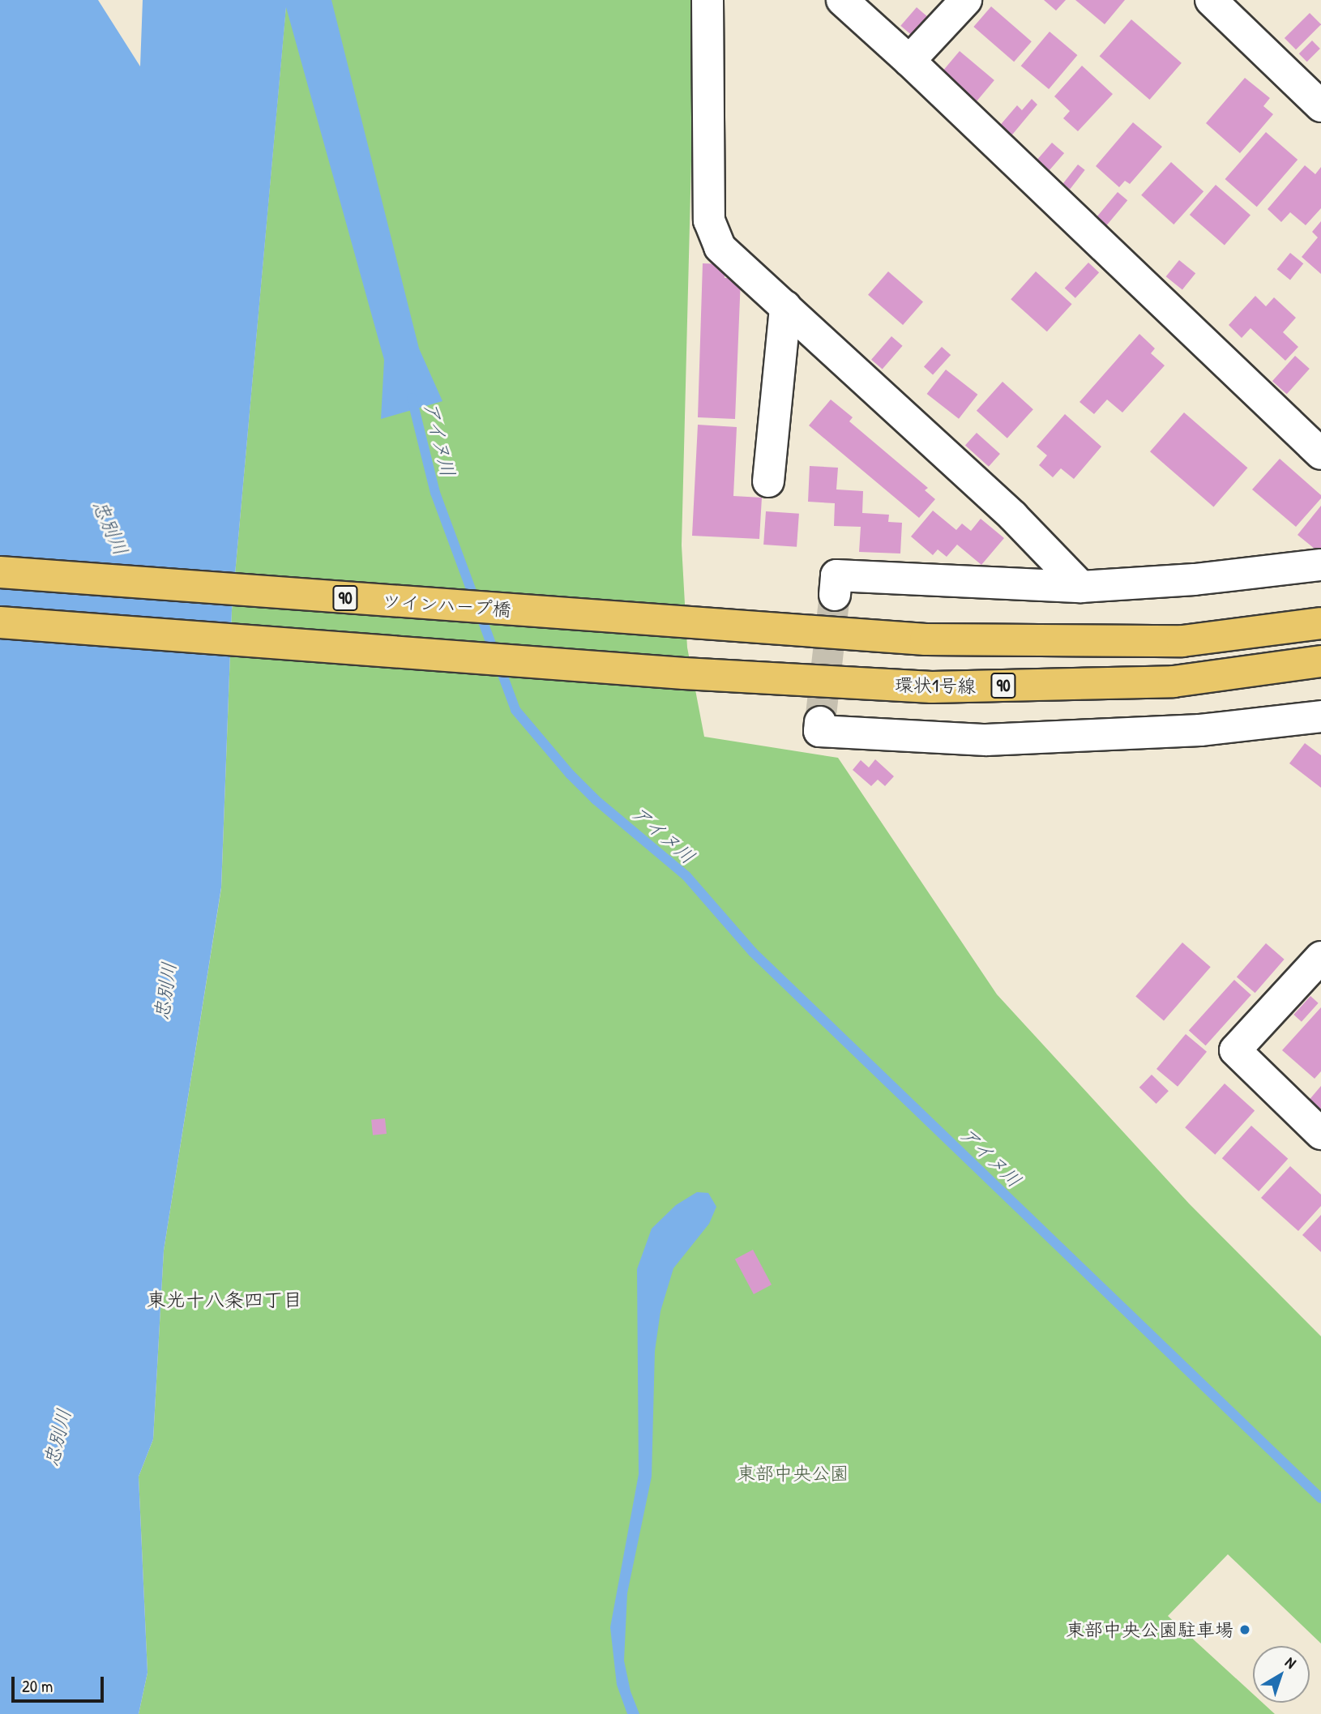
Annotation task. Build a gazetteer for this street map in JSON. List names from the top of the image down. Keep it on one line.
{"streets":{"main road":["90","ツインハープ橋","環状1号線"]},"districts":["東光十八条四丁目"],"water":["アイヌ川","忠別川"],"parks":["東部中央公園"],"places":["東部中央公園駐車場"],"scale_bar":"20 m","north":"top right"}
